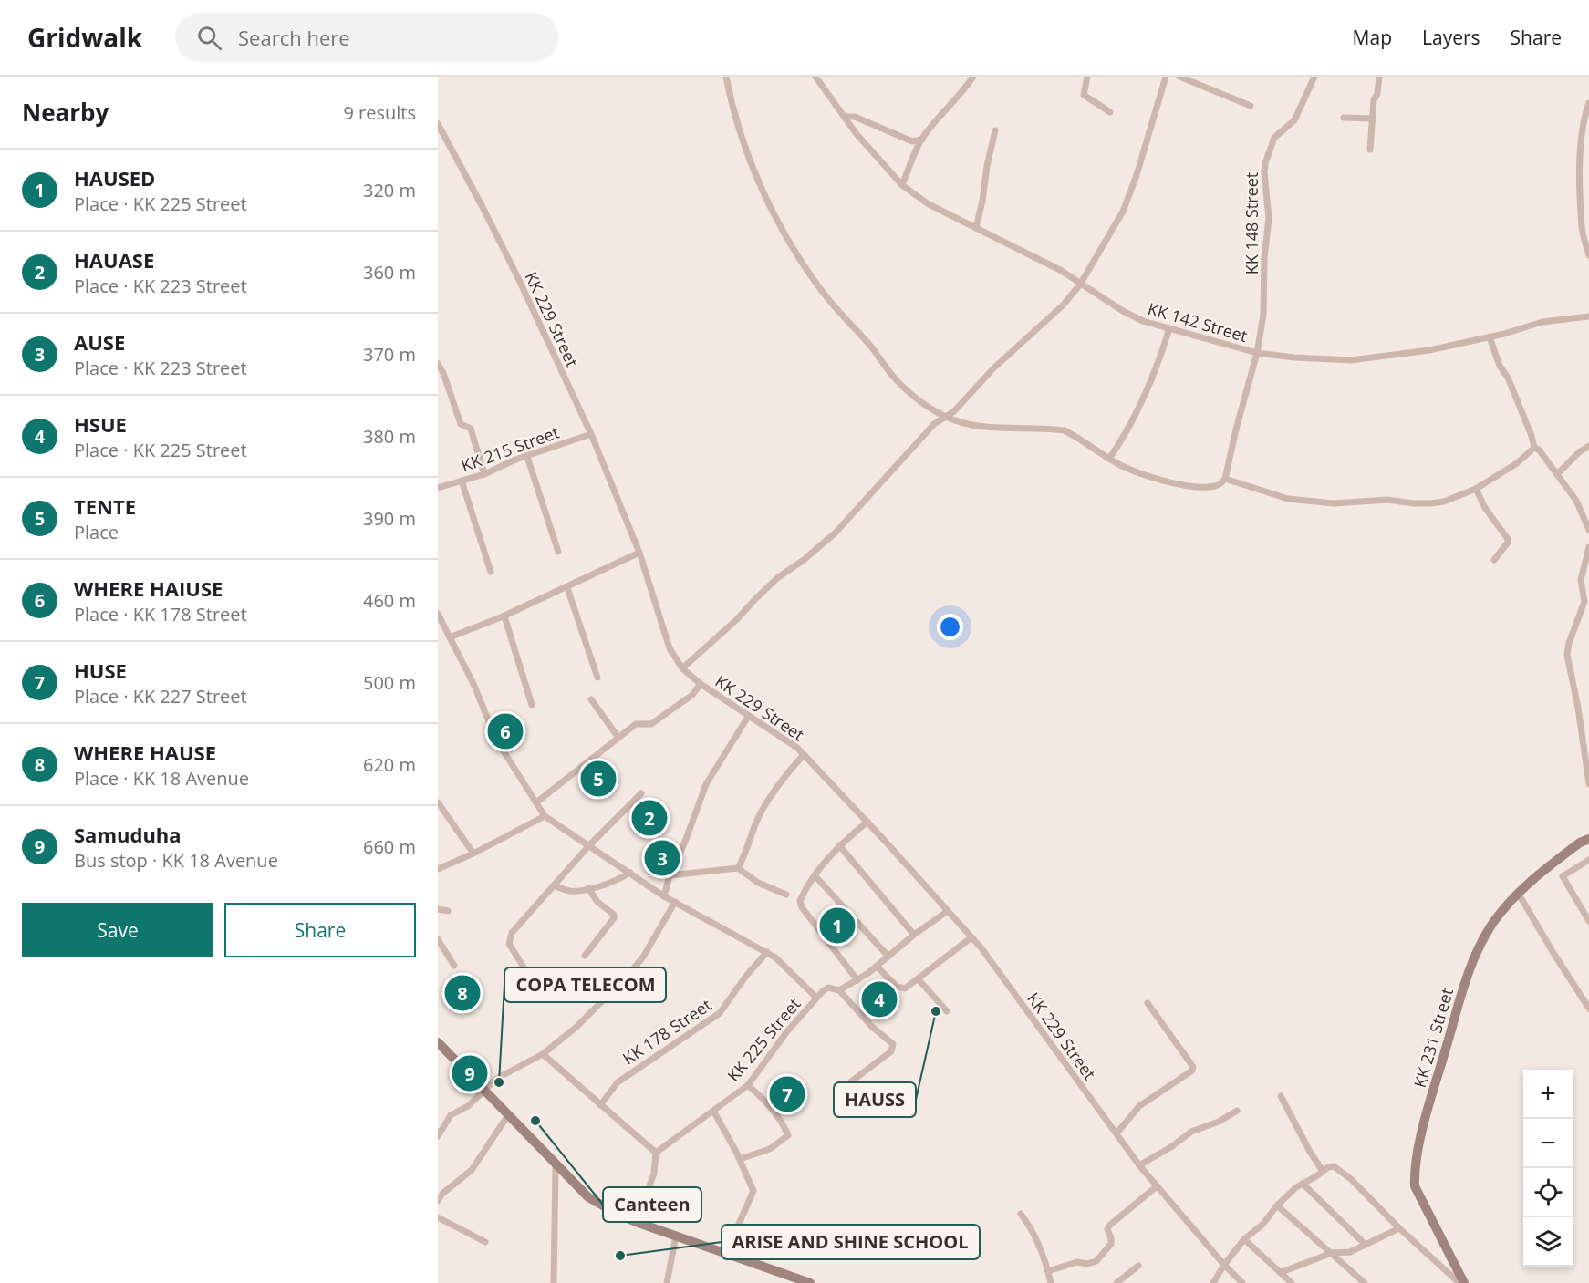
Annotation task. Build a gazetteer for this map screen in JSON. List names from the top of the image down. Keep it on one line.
{"streets":{"main road":["KK 231 Street"],"street":["KK 148 Street","KK 229 Street","KK 142 Street","KK 215 Street","KK 178 Street","KK 225 Street"]},"crossings":[["KK 148 Street","KK 142 Street"],["KK 229 Street","KK 215 Street"],["KK 229 Street","KK 225 Street"]],"places":["HAUSS","COPA TELECOM","Canteen","ARISE AND SHINE SCHOOL"],"page":{"header":"Gridwalk","search":"Search here","nav":["Map","Layers","Share"],"heading":["Nearby","9 results"],"list":[{"mark":"1","name":"HAUSED","note":"Place · KK 225 Street","value":"320 m"},{"mark":"2","name":"HAUASE","note":"Place · KK 223 Street","value":"360 m"},{"mark":"3","name":"AUSE","note":"Place · KK 223 Street","value":"370 m"},{"mark":"4","name":"HSUE","note":"Place · KK 225 Street","value":"380 m"},{"mark":"5","name":"TENTE","note":"Place","value":"390 m"},{"mark":"6","name":"WHERE HAIUSE","note":"Place · KK 178 Street","value":"460 m"},{"mark":"7","name":"HUSE","note":"Place · KK 227 Street","value":"500 m"},{"mark":"8","name":"WHERE HAUSE","note":"Place · KK 18 Avenue","value":"620 m"},{"mark":"9","name":"Samuduha","note":"Bus stop · KK 18 Avenue","value":"660 m"}],"pins":["6","5","2","3","1","8","4","9","7"],"buttons":["Save","Share"],"map_buttons":["+","−"]}}
